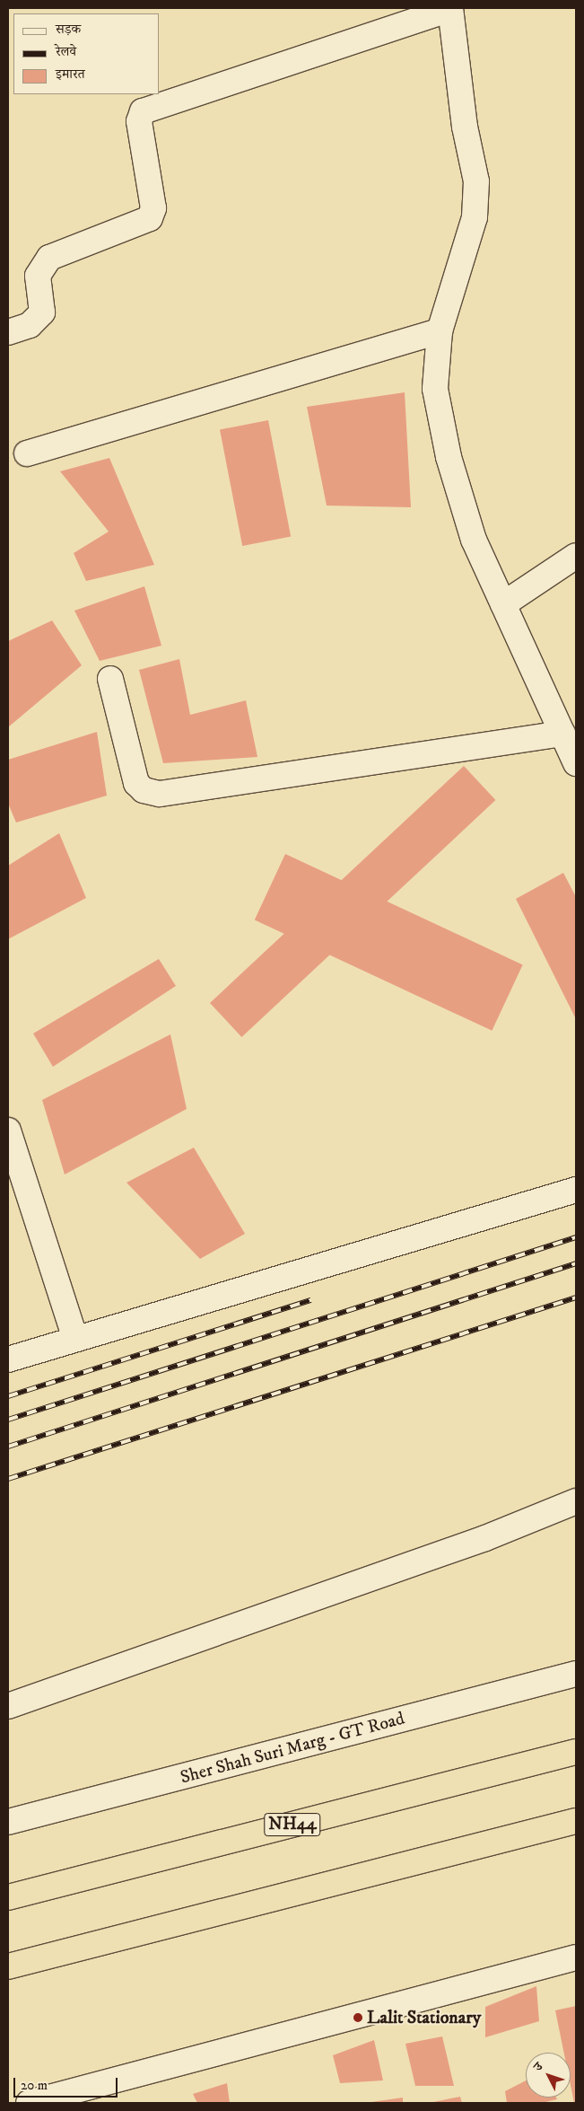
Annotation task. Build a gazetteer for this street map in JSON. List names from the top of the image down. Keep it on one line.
{"streets":{"highway":["NH44"],"street":["Sher Shah Suri Marg - GT Road"]},"places":["Lalit Stationary"],"legend":["सड़क","रेलवे","इमारत"],"scale_bar":"20 m","north":"top left"}
